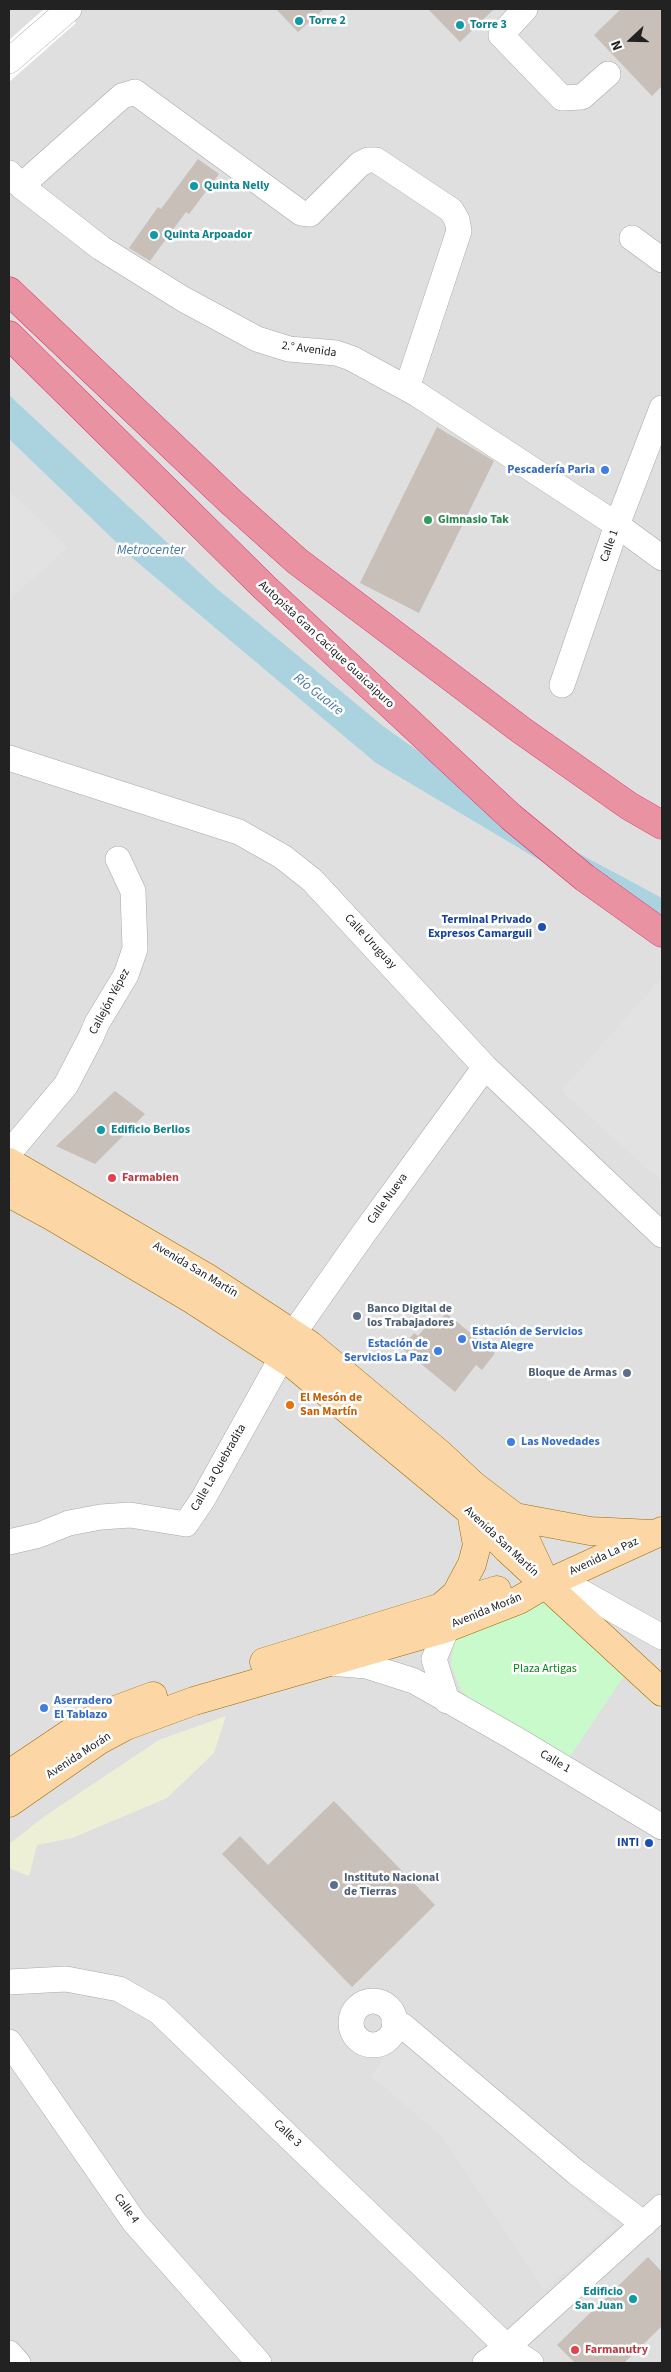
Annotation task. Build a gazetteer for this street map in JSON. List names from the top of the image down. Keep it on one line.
{"streets":{"highway":["Autopista Gran Cacique Guaicaipuro"],"main road":["Avenida San Martín","Avenida La Paz","Avenida Morán"],"street":["2.° Avenida","Calle 1","Calle Uruguay","Callejón Yépez","Calle Nueva","Calle La Quebradita","Calle 3","Calle 4"]},"crossings":[["2.° Avenida","Calle 1"],["Calle 1","Avenida Morán"],["Calle Uruguay","Calle Nueva"],["Calle Nueva","Avenida San Martín"],["Calle Nueva","Calle La Quebradita"],["Avenida San Martín","Calle La Quebradita"],["Avenida San Martín","Avenida La Paz"],["Avenida San Martín","Avenida Morán"],["Avenida La Paz","Avenida Morán"]],"water":["Metrocenter","Río Guaire"],"parks":["Plaza Artigas"],"places":["Torre 2","Torre 3","Quinta Nelly","Quinta Arpoador","Pescadería Paria","Gimnasio Tak","Terminal Privado Expresos Camarguii","Edificio Berlios","Farmabien","Banco Digital de los Trabajadores","Estación de Servicios Vista Alegre","Estación de Servicios La Paz","Bloque de Armas","El Mesón de San Martín","Las Novedades","Aserradero El Tablazo","INTI","Instituto Nacional de Tierras","Edificio San Juan","Farmanutry"],"north":"left"}
